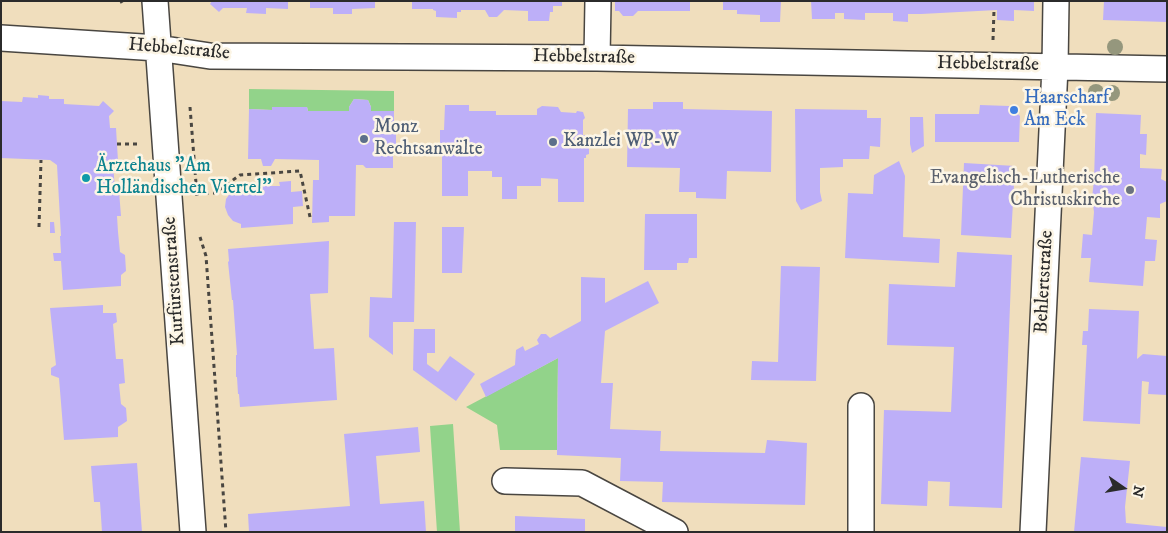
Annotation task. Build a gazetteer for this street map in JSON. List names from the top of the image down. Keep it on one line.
{"streets":{"street":["Hebbelstraße","Kurfürstenstraße","Behlertstraße"]},"crossings":[["Hebbelstraße","Kurfürstenstraße"],["Hebbelstraße","Behlertstraße"]],"places":["Haarscharf Am Eck","Monz Rechtsanwälte","Kanzlei WP-W","Ärztehaus \"Am Holländischen Viertel\"","Evangelisch-Lutherische Christuskirche"],"north":"right"}
